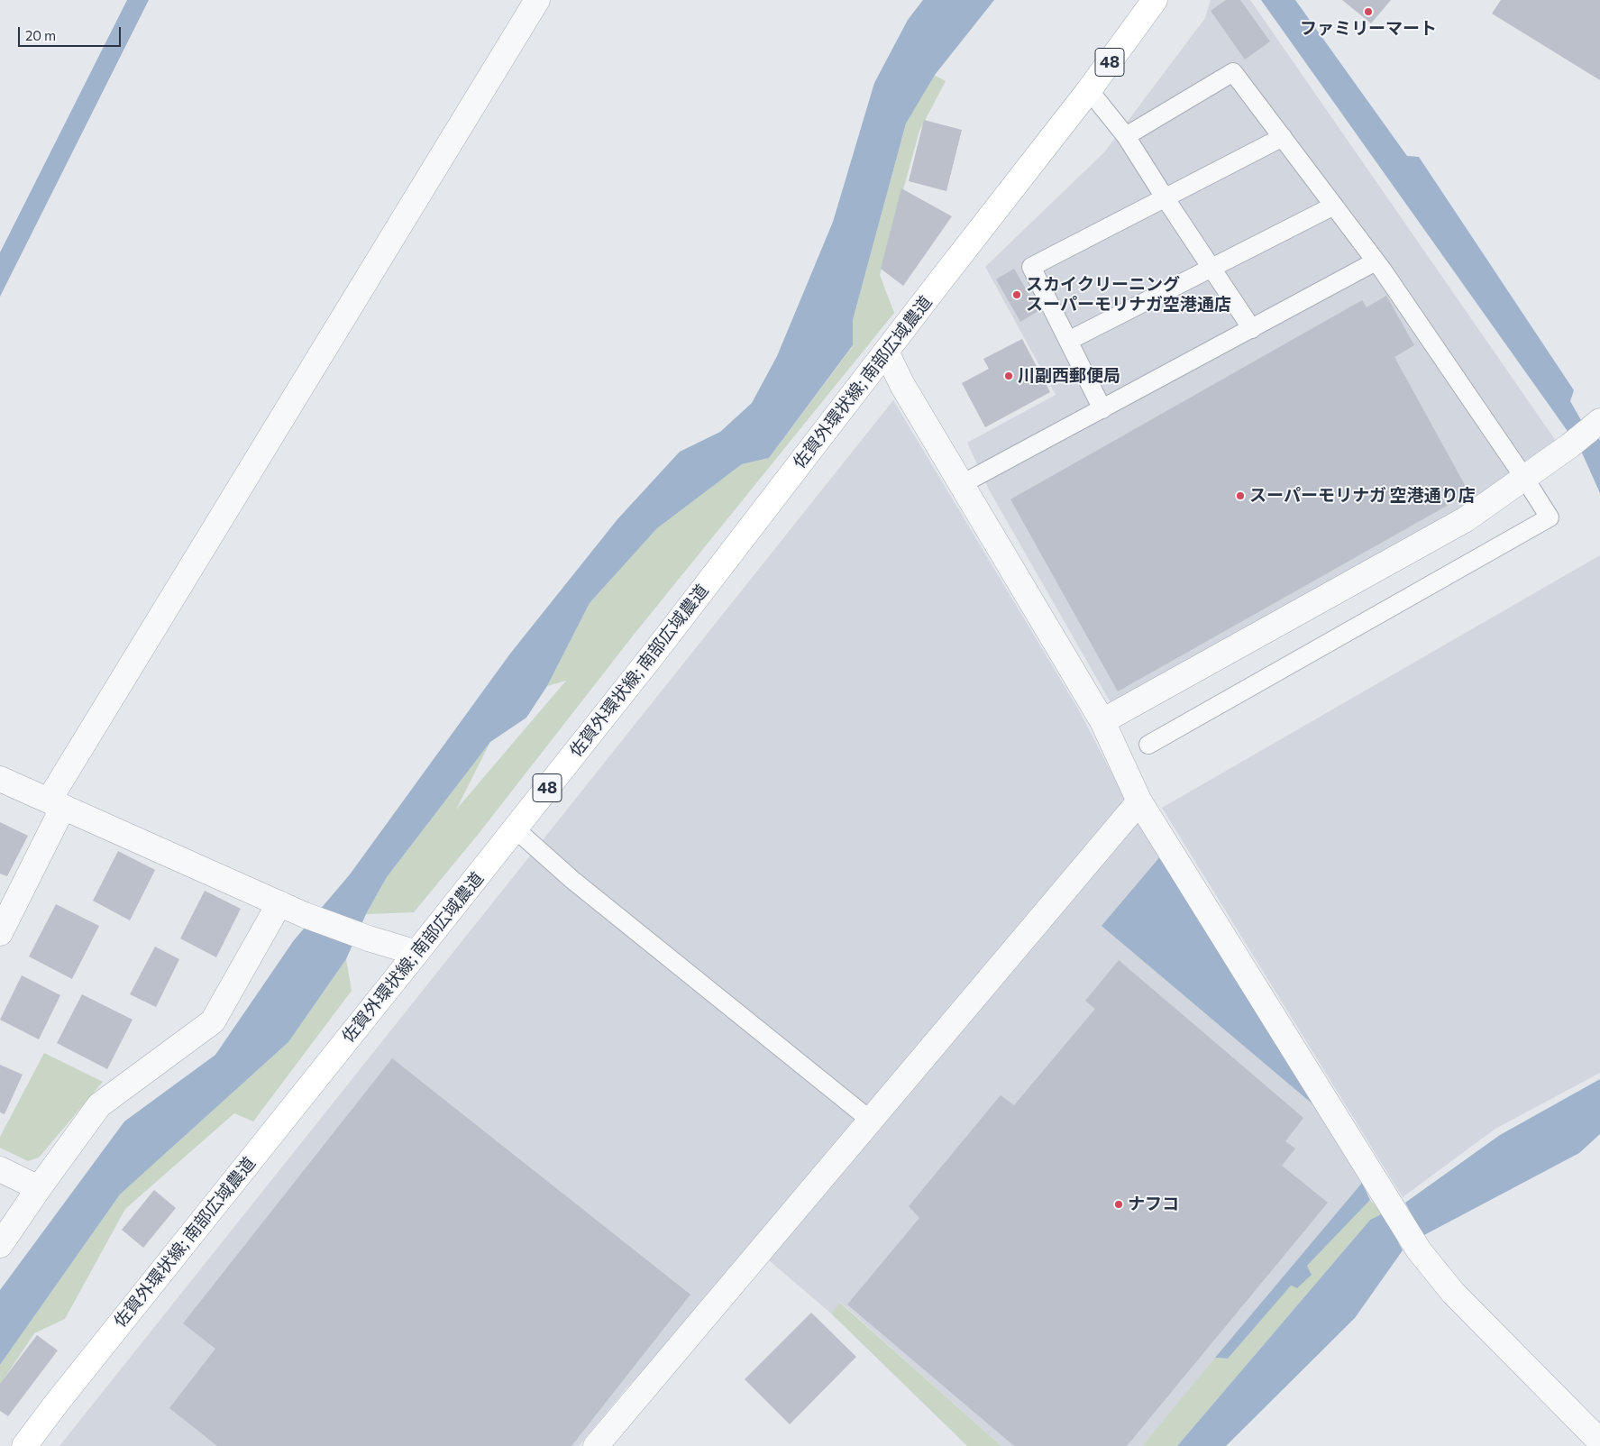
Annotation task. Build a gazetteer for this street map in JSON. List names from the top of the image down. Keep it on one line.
{"streets":{"main road":["48","佐賀外環状線; 南部広域農道"]},"crossings":[["48","佐賀外環状線; 南部広域農道"]],"places":["ファミリーマート","スカイクリーニング スーパーモリナガ空港通店","川副西郵便局","スーパーモリナガ 空港通り店","ナフコ"],"scale_bar":"20 m"}
